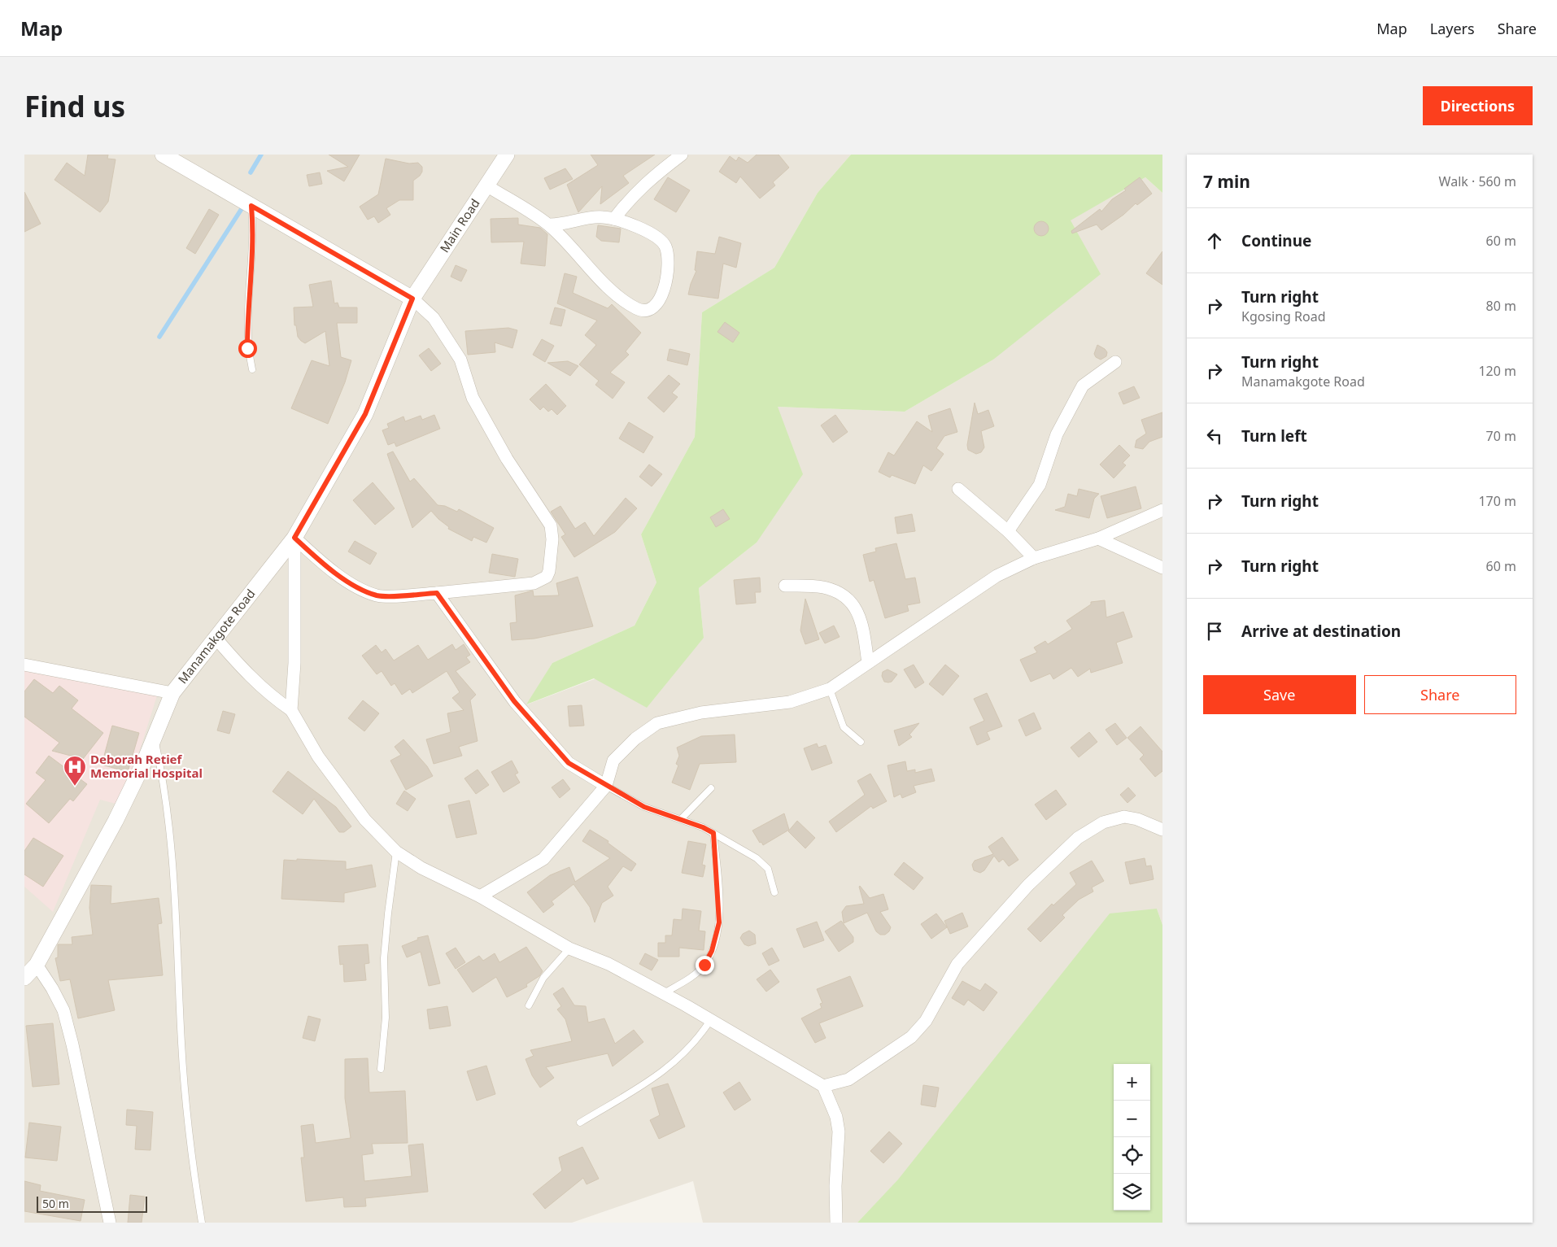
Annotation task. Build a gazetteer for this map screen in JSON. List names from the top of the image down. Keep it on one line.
{"streets":{"street":["Main Road","Manamakgote Road"]},"crossings":[["Main Road","Manamakgote Road"]],"places":{"hospital":["Deborah Retief Memorial Hospital"]},"scale_bar":"50 m","page":{"header":"Map","nav":["Map","Layers","Share"],"buttons":["Directions",["Save","Share"]],"title":"Find us","heading":["7 min","Walk · 560 m"],"list":[["Continue","60 m"],["Turn right","Kgosing Road","80 m"],["Turn right","Manamakgote Road","120 m"],["Turn left","70 m"],["Turn right","170 m"],["Turn right","60 m"],"Arrive at destination"],"map_buttons":["+","−"],"scale":"50 m"}}
